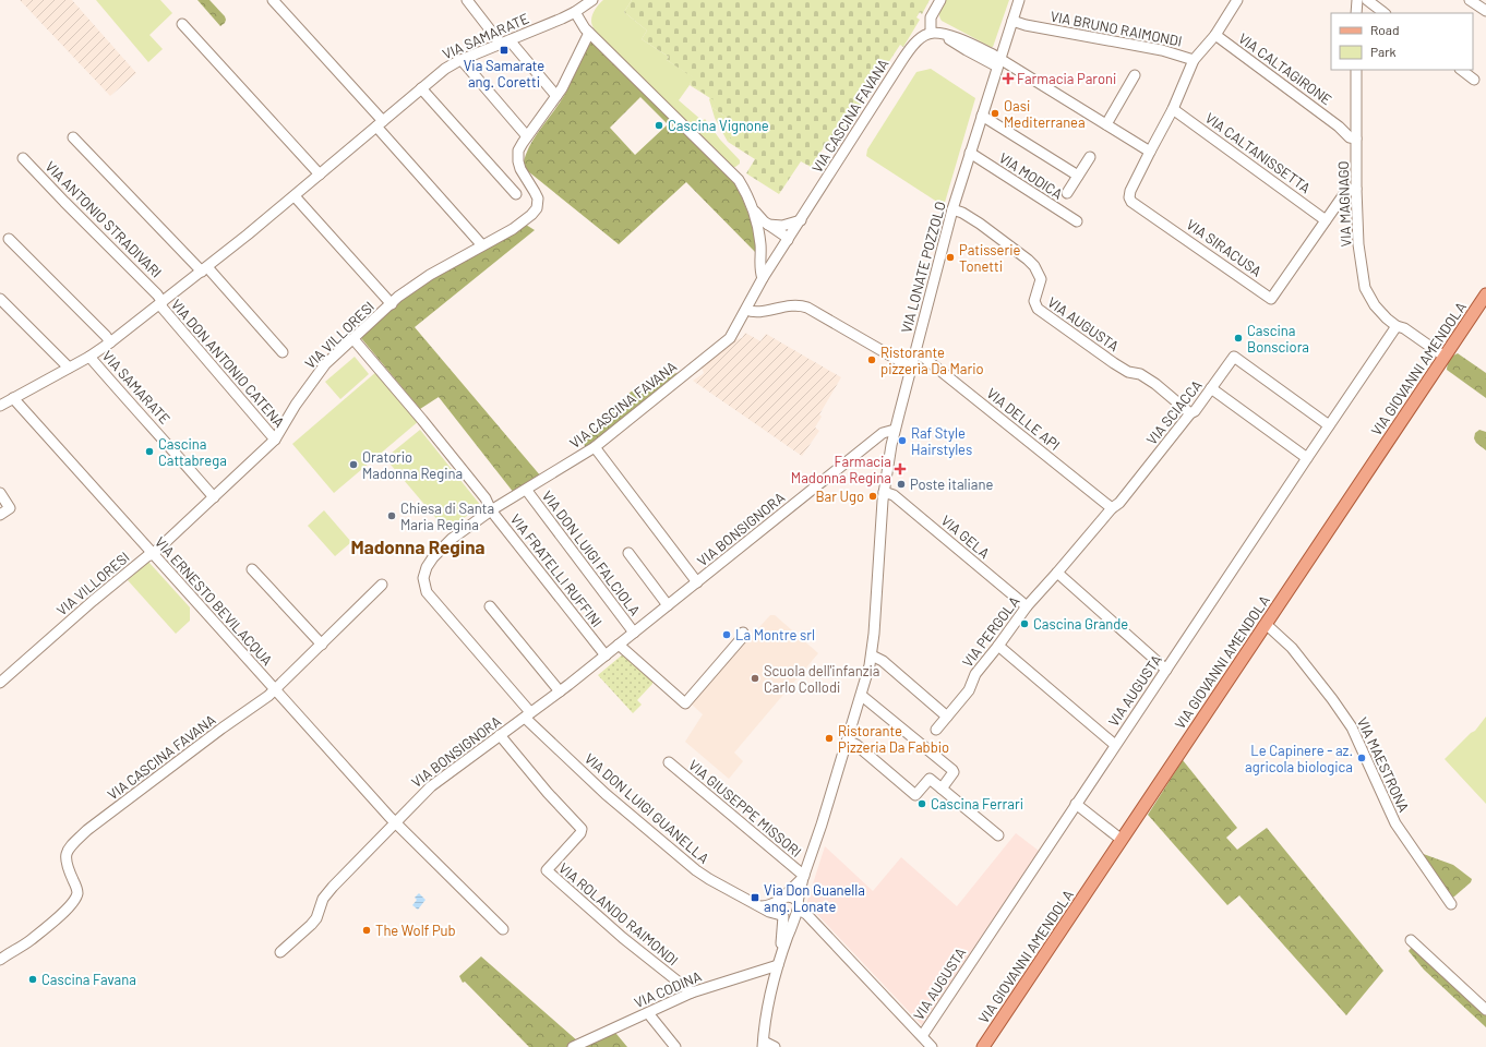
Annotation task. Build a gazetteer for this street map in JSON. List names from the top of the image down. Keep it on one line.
{"streets":{"main road":["VIA GIOVANNI AMENDOLA"],"street":["VIA BRUNO RAIMONDI","VIA SAMARATE","VIA CALTAGIRONE","VIA CASCINA FAVANA","VIA CALTANISSETTA","VIA MODICA","VIA MAGNAGO","VIA ANTONIO STRADIVARI","VIA SIRACUSA","VIA LONATE POZZOLO","VIA AUGUSTA","VIA VILLORESI","VIA DON ANTONIO CATENA","VIA SCIACCA","VIA DELLE API","VIA BONSIGNORA","VIA GELA","VIA DON LUIGI FALCIOLA","VIA FRATELLI RUFFINI","VIA ERNESTO BEVILACQUA","VIA PERGOLA","VIA MAESTRONA","VIA DON LUIGI GUANELLA","VIA GIUSEPPE MISSORI","VIA ROLANDO RAIMONDI","VIA CODINA"]},"crossings":[["VIA BRUNO RAIMONDI","VIA CALTAGIRONE"],["VIA BRUNO RAIMONDI","VIA LONATE POZZOLO"],["VIA SAMARATE","VIA ANTONIO STRADIVARI"],["VIA SAMARATE","VIA VILLORESI"],["VIA SAMARATE","VIA DON ANTONIO CATENA"],["VIA SAMARATE","VIA ERNESTO BEVILACQUA"],["VIA CALTAGIRONE","VIA MAGNAGO"],["VIA CASCINA FAVANA","VIA DON LUIGI FALCIOLA"],["VIA CASCINA FAVANA","VIA FRATELLI RUFFINI"],["VIA CASCINA FAVANA","VIA ERNESTO BEVILACQUA"],["VIA CASCINA FAVANA","VIA DON LUIGI GUANELLA"],["VIA CALTANISSETTA","VIA SIRACUSA"],["VIA MODICA","VIA LONATE POZZOLO"],["VIA MAGNAGO","VIA SIRACUSA"],["VIA MAGNAGO","VIA GIOVANNI AMENDOLA"],["VIA ANTONIO STRADIVARI","VIA DON ANTONIO CATENA"],["VIA LONATE POZZOLO","VIA AUGUSTA"],["VIA LONATE POZZOLO","VIA DELLE API"],["VIA LONATE POZZOLO","VIA BONSIGNORA"],["VIA LONATE POZZOLO","VIA GELA"],["VIA LONATE POZZOLO","VIA DON LUIGI GUANELLA"],["VIA LONATE POZZOLO","VIA GIUSEPPE MISSORI"],["VIA AUGUSTA","VIA SCIACCA"],["VIA VILLORESI","VIA DON ANTONIO CATENA"],["VIA VILLORESI","VIA FRATELLI RUFFINI"],["VIA VILLORESI","VIA ERNESTO BEVILACQUA"],["VIA GIOVANNI AMENDOLA","VIA MAESTRONA"],["VIA SCIACCA","VIA DELLE API"],["VIA SCIACCA","VIA PERGOLA"],["VIA BONSIGNORA","VIA DON LUIGI FALCIOLA"],["VIA BONSIGNORA","VIA FRATELLI RUFFINI"],["VIA BONSIGNORA","VIA ERNESTO BEVILACQUA"],["VIA BONSIGNORA","VIA DON LUIGI GUANELLA"],["VIA BONSIGNORA","VIA ROLANDO RAIMONDI"],["VIA GELA","VIA PERGOLA"],["VIA ROLANDO RAIMONDI","VIA CODINA"]],"districts":["Madonna Regina"],"places":{"transit":["Via Samarate ang. Coretti","Via Don Guanella ang. Lonate"],"health":["Farmacia Paroni","Farmacia Madonna Regina"],"other":["Oasi Mediterranea","Cascina Vignone","Patisserie Tonetti","Cascina Bonsciora","Ristorante pizzeria Da Mario","Raf Style Hairstyles","Cascina Cattabrega","Oratorio Madonna Regina","Poste italiane","Bar Ugo","Chiesa di Santa Maria Regina","Cascina Grande","La Montre srl","Scuola dell'infanzia Carlo Collodi","Ristorante Pizzeria Da Fabbio","Le Capinere - az. agricola biologica","Cascina Ferrari","The Wolf Pub","Cascina Favana"]},"legend":["Road","Park"]}
